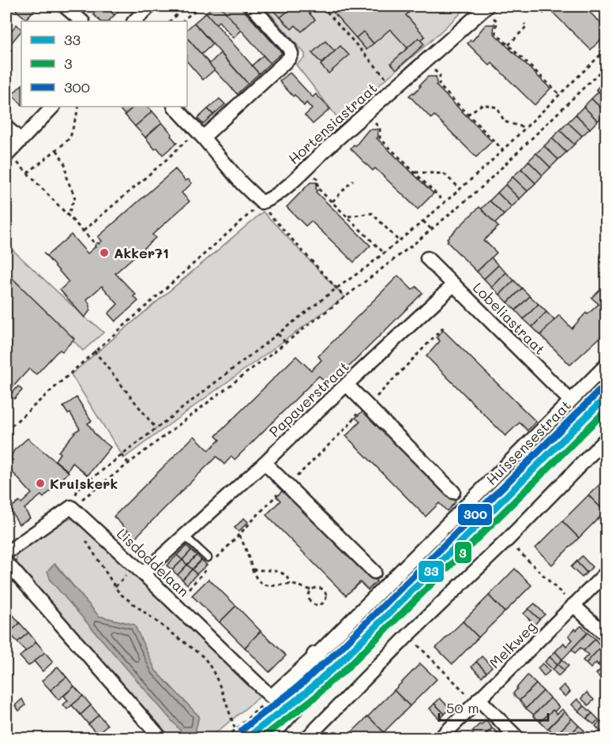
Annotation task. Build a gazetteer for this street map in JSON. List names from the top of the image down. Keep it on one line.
{"streets":{"street":["Hortensiastraat","Lobeliastraat","Papaverstraat","Huissensestraat","Lisdoddelaan","Melkweg"]},"crossings":[["Lobeliastraat","Papaverstraat"],["Lobeliastraat","Huissensestraat"],["Papaverstraat","Lisdoddelaan"],["Huissensestraat","Lisdoddelaan"]],"places":["Akker71","Kruiskerk"],"lines":["transit line 300","transit line 33","transit line 3"],"legend":["33","3","300"],"scale_bar":"50 m"}
